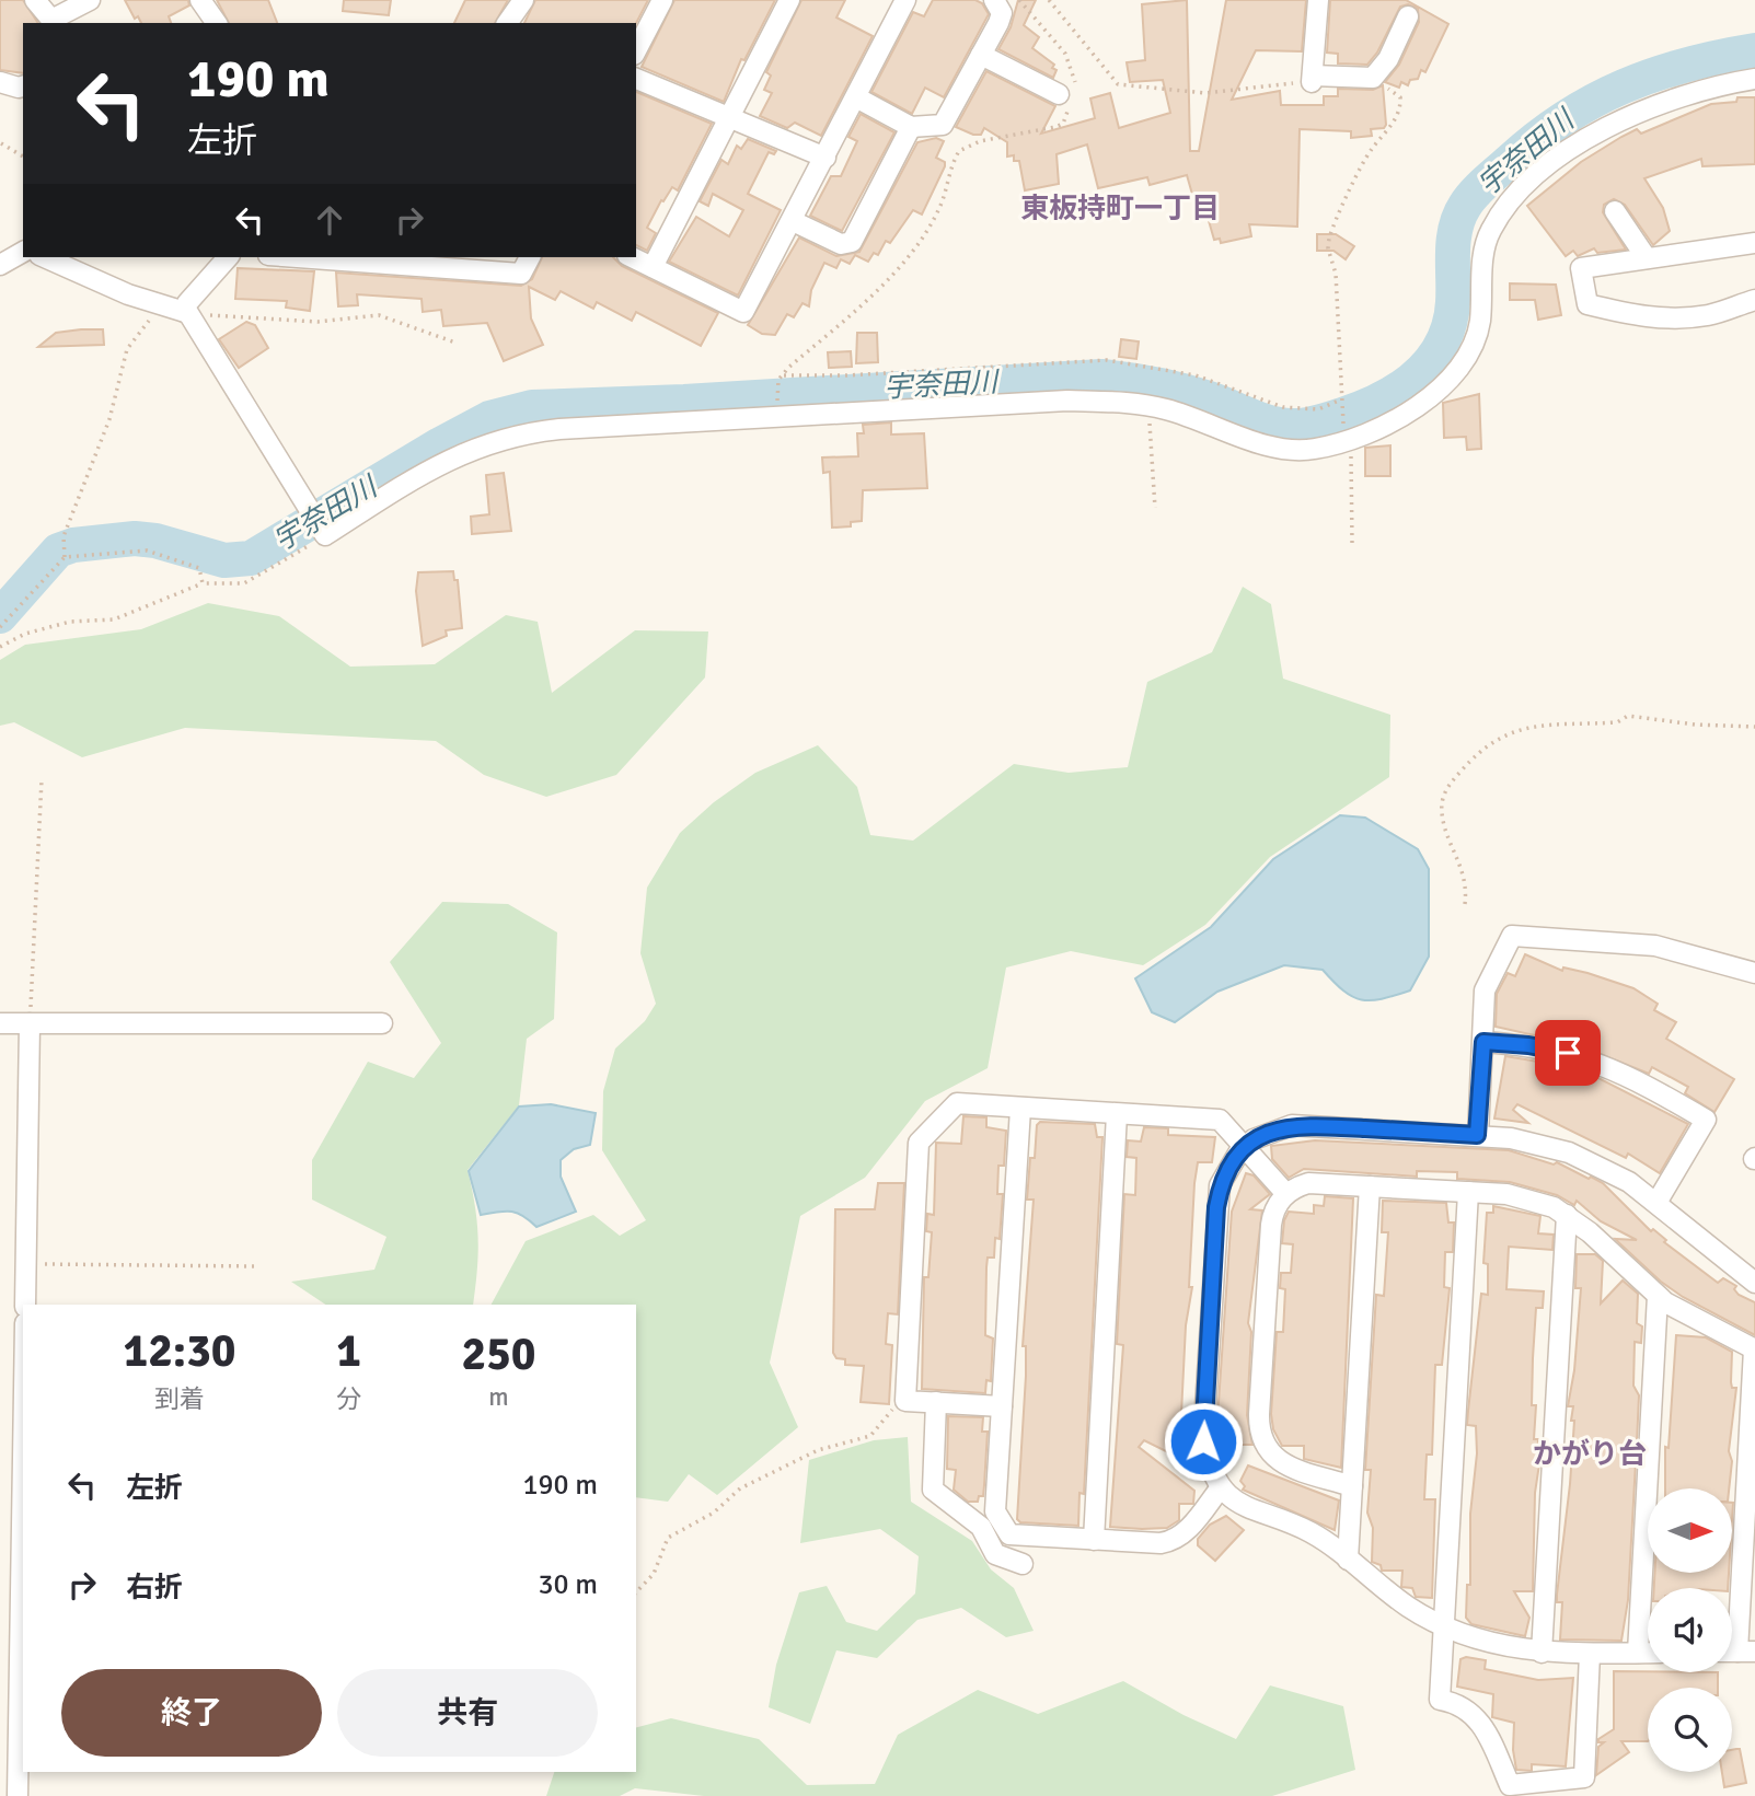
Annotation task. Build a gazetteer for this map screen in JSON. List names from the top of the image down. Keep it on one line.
{"districts":["東板持町一丁目","かがり台"],"water":["宇奈田川"],"north":"right","page":{"turn":["190 m","左折"],"eta":["12:30","到着","1","分","250","m"],"list":[{"name":"左折","value":"190 m"},{"name":"右折","value":"30 m"}],"buttons":["終了","共有"]}}
